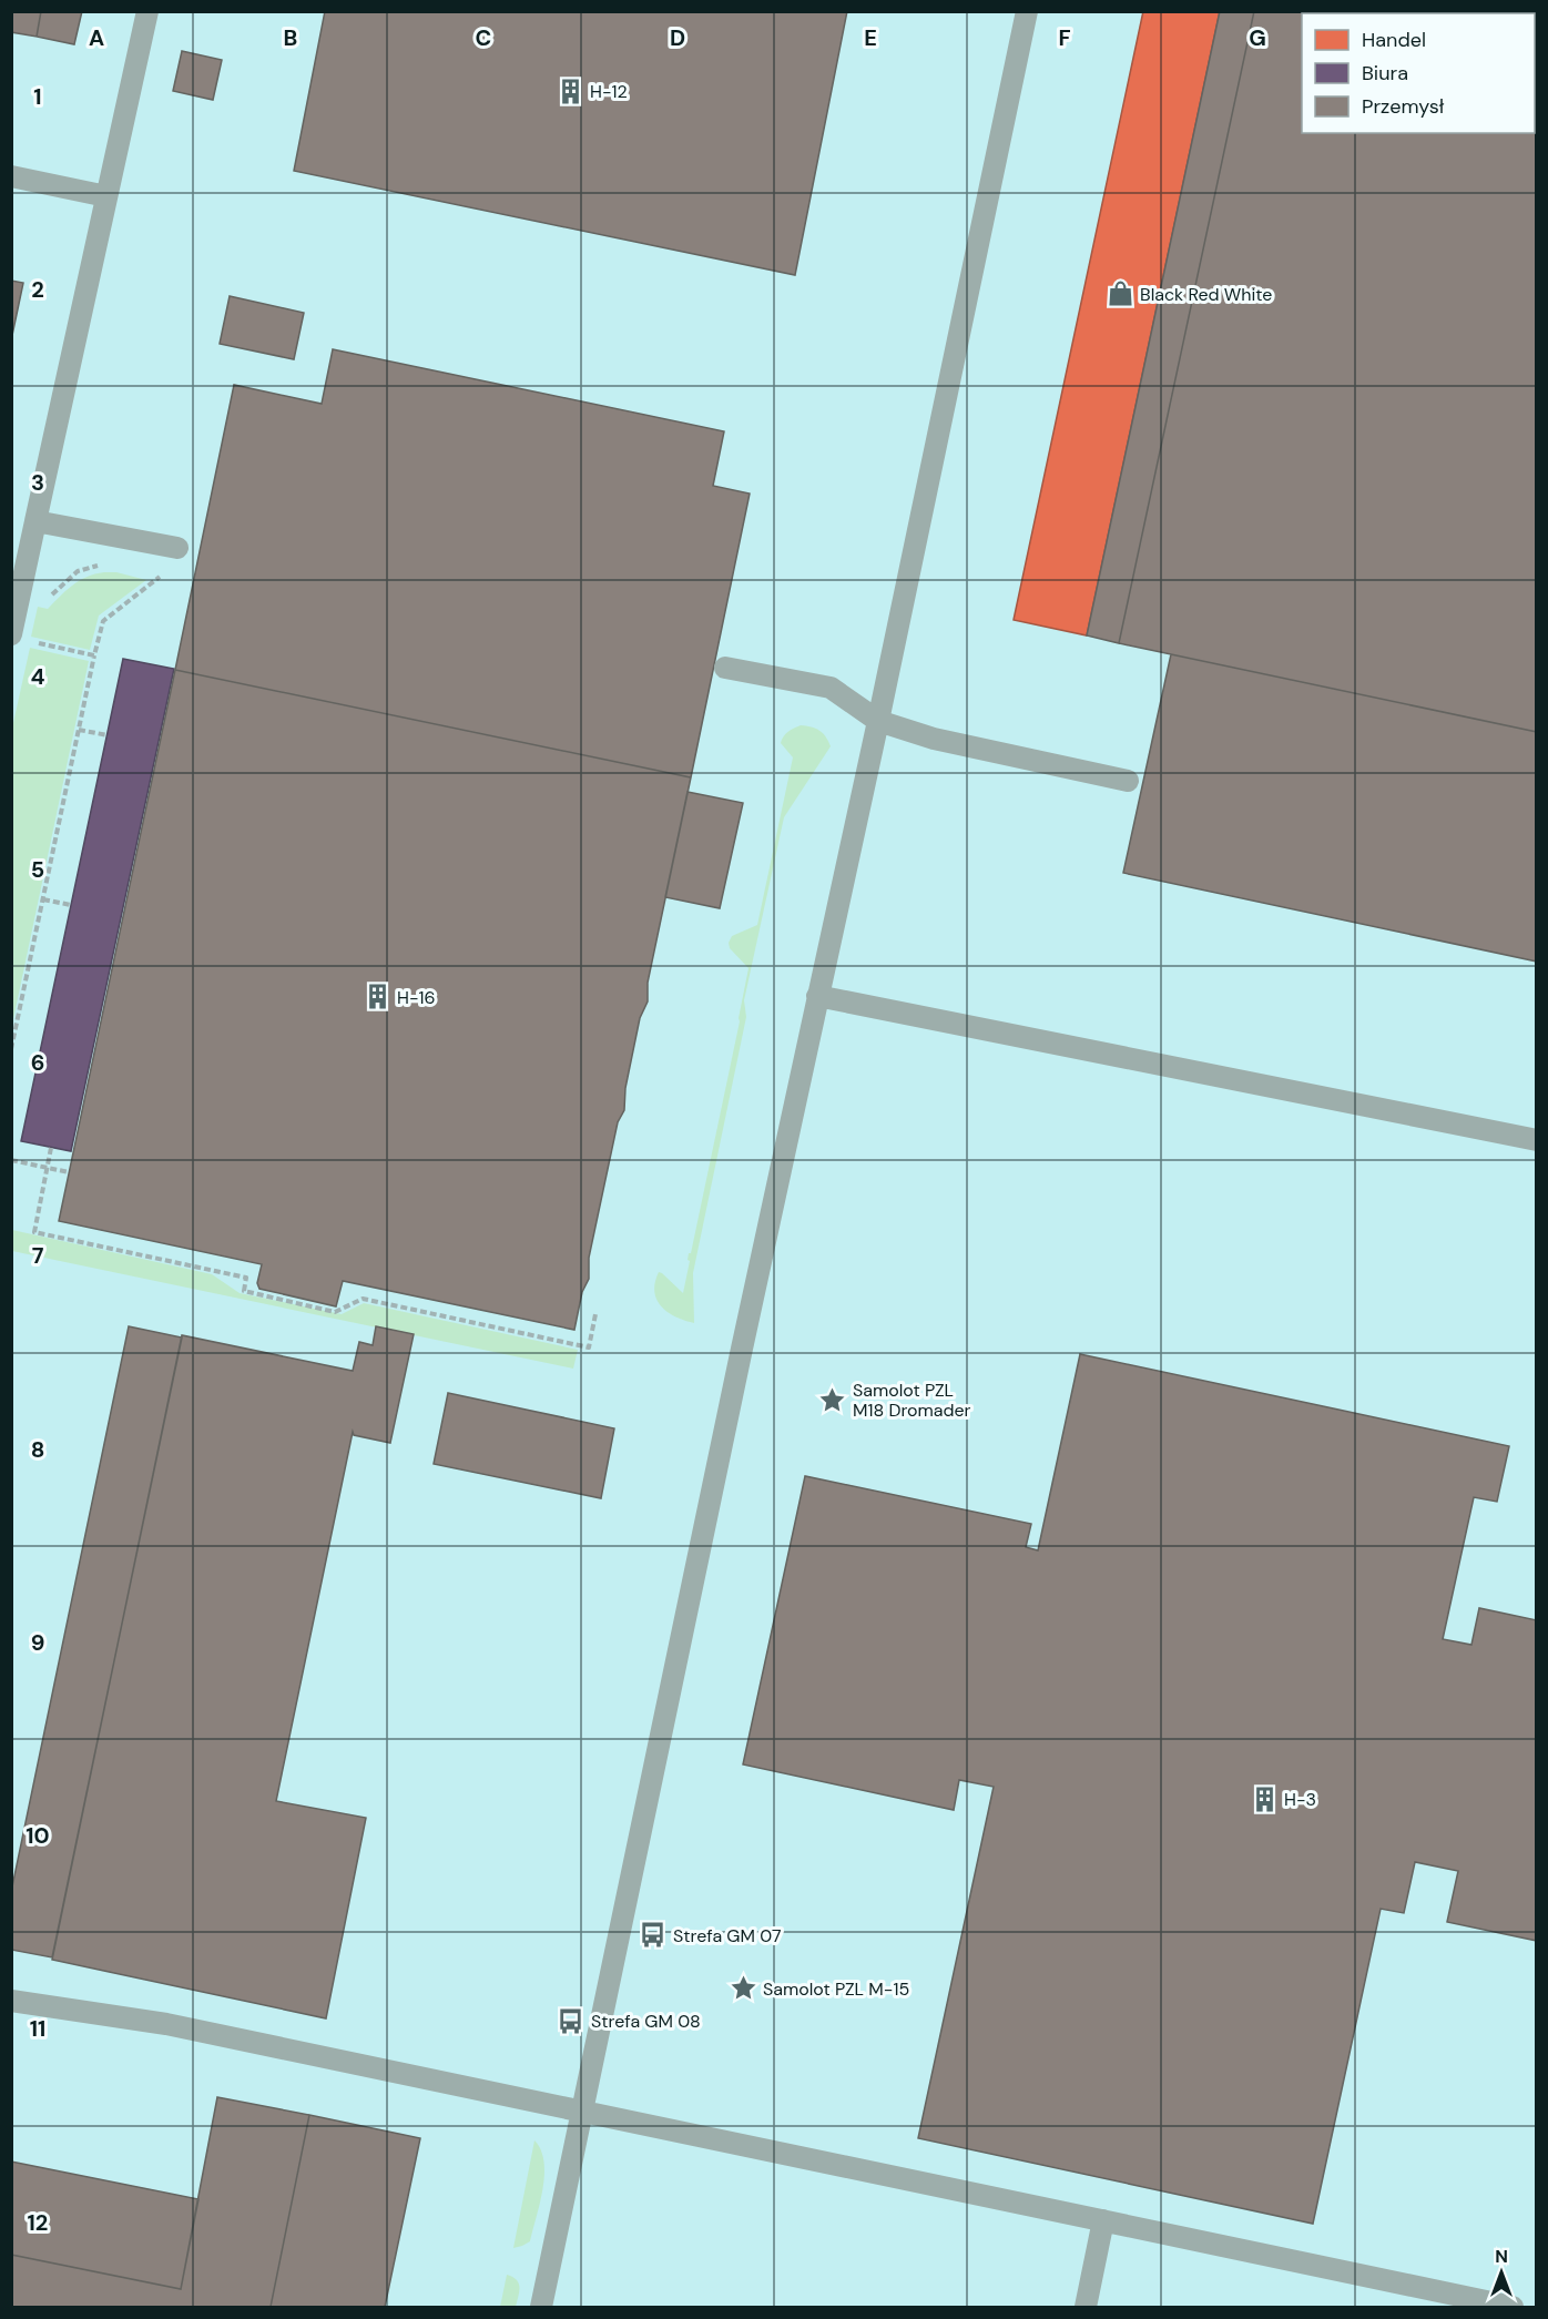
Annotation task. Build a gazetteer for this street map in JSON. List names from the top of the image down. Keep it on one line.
{"places":{"building":["H-12","H-16","H-3"],"shop":["Black Red White"],"place":["Samolot PZL M18 Dromader","Samolot PZL M-15"],"bus stop":["Strefa GM 07","Strefa GM 08"]},"legend":["Handel","Biura","Przemysł"],"north":"top","grid":{"columns":["A","B","C","D","E","F","G"],"rows":["1","2","3","4","5","6","7","8","9","10","11","12"]}}
